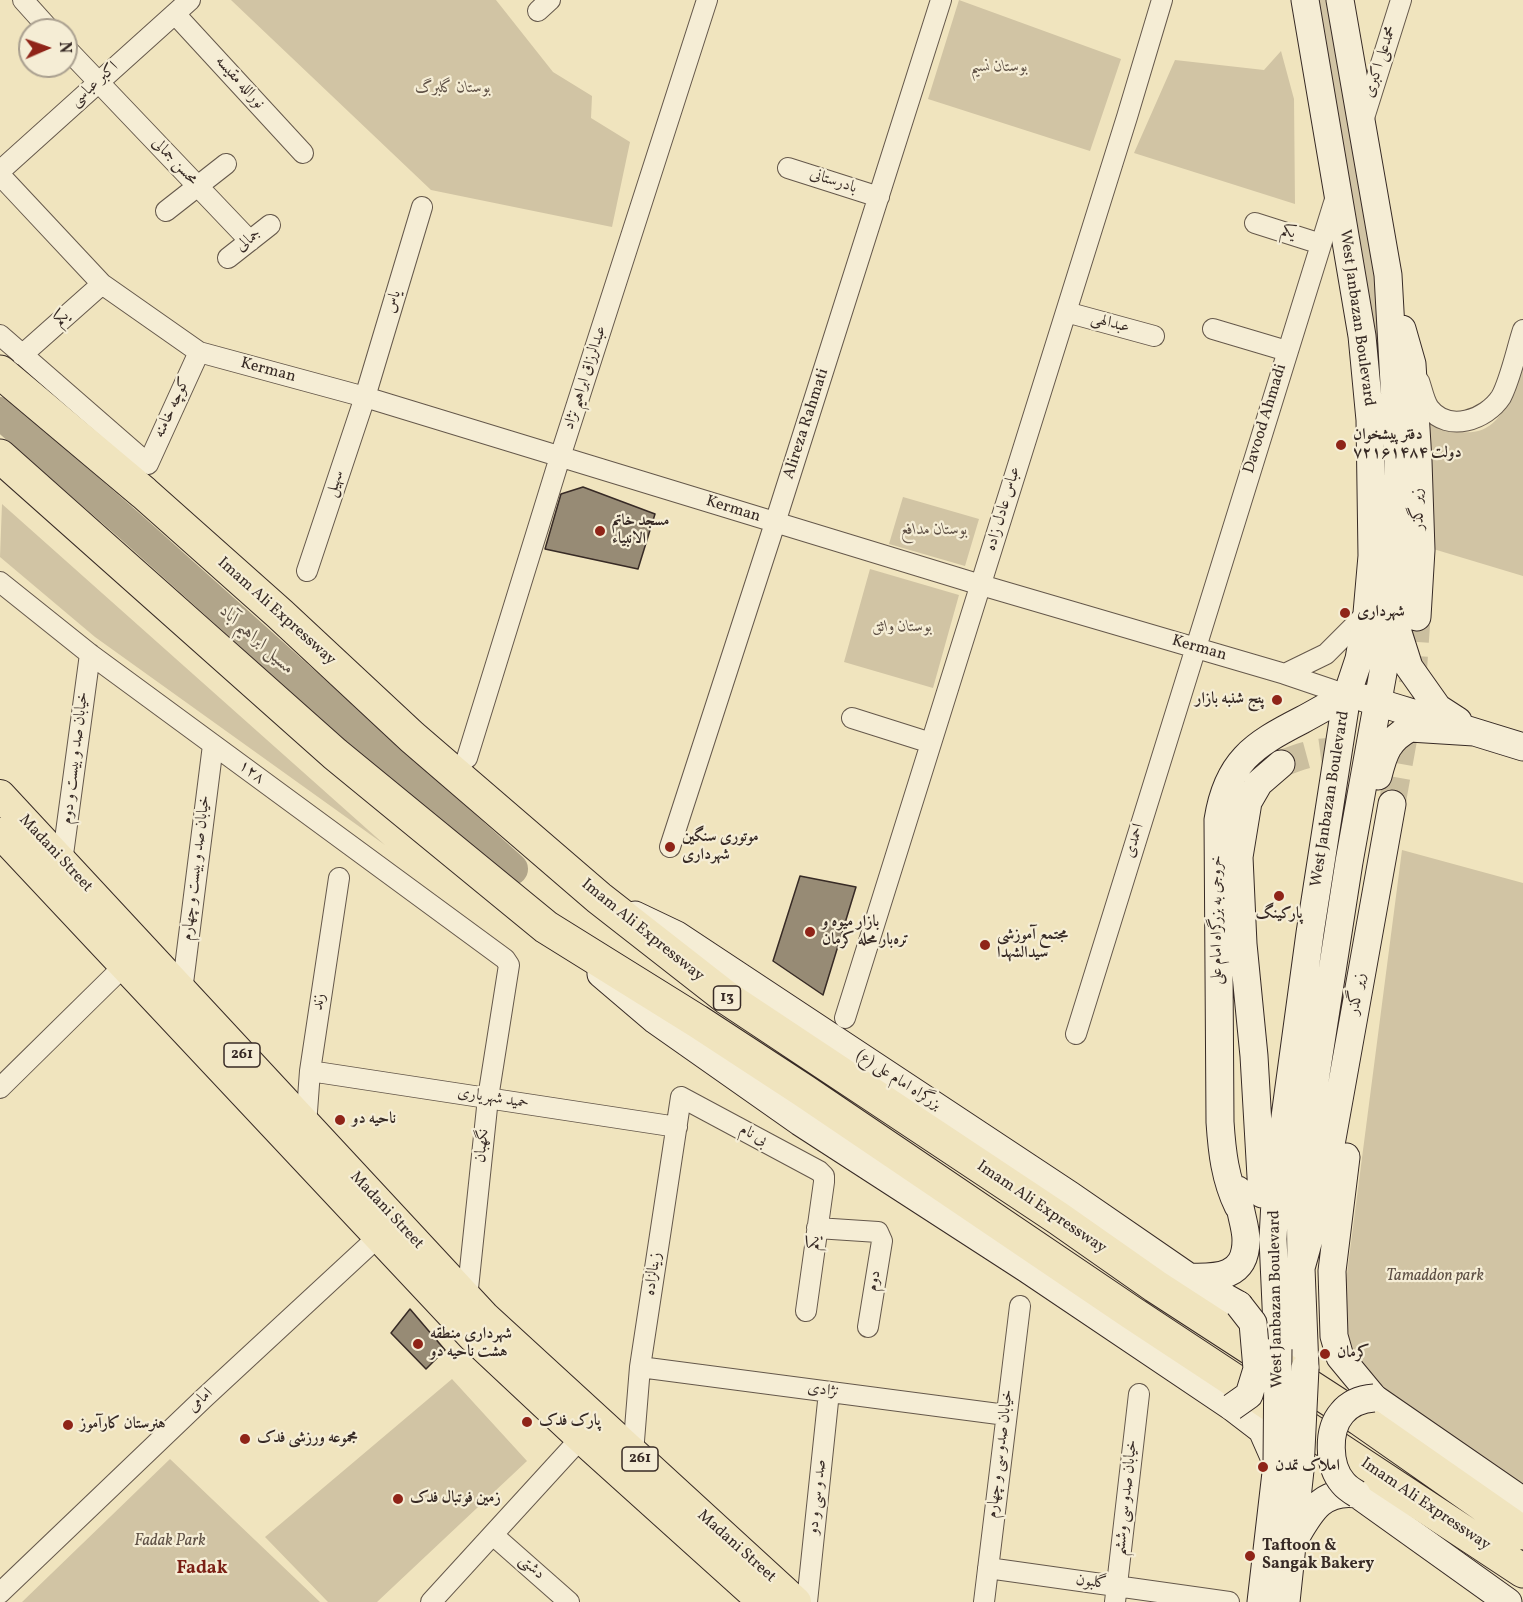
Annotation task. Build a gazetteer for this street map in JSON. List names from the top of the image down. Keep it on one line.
{"streets":{"highway":["Imam Ali Expressway","13"],"main road":["West Janbazan Boulevard","Kerman","زیر گذر","Madani Street","خروجی به بزرگراه امام علی","261","بزرگراه امام علی (ع)"],"street":["محمدعلی اکبری","نورالله مقیسه","اکبر عباسی","محسن جمالی","بادرستانی","یکم","جمالی","یاس","عبدالهی","عبدالرزاق ابراهیم نژاد","کوچه خامنه","Davood Ahmadi","Alireza Rahmati","سهیل","عباس عادل زاده","خیابان صد و بیست و دوم","۱۲۸","احمدی","خیابان صد و بیست و چهارم","زند","حمید شهریاری","بی نام","نگهبان","زینالزاده","دوم","نژادی","امامی","خیابان صدو سی و چهارم","صد و سی و دو","خیابان صدو سی وششم","دشتی","گلبون"]},"crossings":[["محمدعلی اکبری","West Janbazan Boulevard"],["نورالله مقیسه","اکبر عباسی"],["اکبر عباسی","محسن جمالی"],["اکبر عباسی","Kerman"],["محسن جمالی","جمالی"],["بادرستانی","Alireza Rahmati"],["یکم","Kerman"],["یکم","کوچه خامنه"],["یکم","Davood Ahmadi"],["یکم","Imam Ali Expressway"],["یکم","بی نام"],["یکم","دوم"],["یاس","Kerman"],["یاس","سهیل"],["West Janbazan Boulevard","Kerman"],["West Janbazan Boulevard","Davood Ahmadi"],["West Janbazan Boulevard","زیر گذر"],["West Janbazan Boulevard","خروجی به بزرگراه امام علی"],["عبدالهی","عباس عادل زاده"],["Kerman","عبدالرزاق ابراهیم نژاد"],["Kerman","کوچه خامنه"],["Kerman","Davood Ahmadi"],["Kerman","Alireza Rahmati"],["Kerman","سهیل"],["Kerman","عباس عادل زاده"],["Kerman","احمدی"],["Kerman","خروجی به بزرگراه امام علی"],["کوچه خامنه","Imam Ali Expressway"],["Davood Ahmadi","احمدی"],["Imam Ali Expressway","بزرگراه امام علی (ع)"],["خیابان صد و بیست و دوم","۱۲۸"],["خیابان صد و بیست و دوم","Madani Street"],["۱۲۸","خیابان صد و بیست و چهارم"],["۱۲۸","نگهبان"],["Madani Street","خیابان صد و بیست و چهارم"],["Madani Street","زند"],["Madani Street","261"],["Madani Street","نگهبان"],["Madani Street","زینالزاده"],["Madani Street","امامی"],["زند","حمید شهریاری"],["261","امامی"],["حمید شهریاری","نگهبان"],["حمید شهریاری","زینالزاده"],["بی نام","زینالزاده"],["زینالزاده","نژادی"],["نژادی","خیابان صدو سی و چهارم"],["نژادی","صد و سی و دو"],["خیابان صدو سی و چهارم","گلبون"],["خیابان صدو سی وششم","گلبون"]],"districts":["Fadak"],"water":["مسیل ابراهیم آباد"],"parks":["بوستان نسیم","بوستان گلبرگ","بوستان مدافع","بوستان واثق","Tamaddon park","Fadak Park"],"places":["دفتر پیشخوان دولت ۷۲۱۶۱۴۸۴","مسجد خاتم الانبیاء","شهرداری","پنج شنبه بازار","موتوری سنگین شهرداری","پارکینگ","بازار میوه و تره‌بار محله کرمان","مجتمع آموزشی سیدالشهدا","ناحیه دو","شهرداری منطقه هشت ناحیه دو","کرمان","پارک فدک","هنرستان کارآموز","مجموعه ورزشی فدک","املاک تمدن","زمین فوتبال فدک","Taftoon & Sangak Bakery"],"north":"right"}
